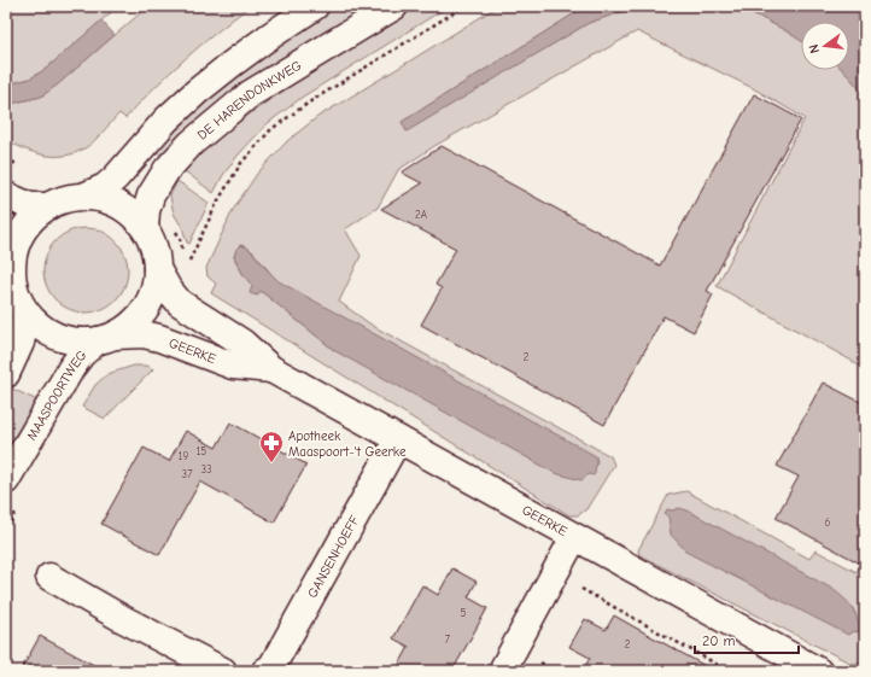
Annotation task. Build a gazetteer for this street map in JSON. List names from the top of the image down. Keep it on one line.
{"streets":{"street":["DE HARENDONKWEG","GEERKE","MAASPOORTWEG","GANSENHOEFF"]},"crossings":[["DE HARENDONKWEG","GEERKE"],["DE HARENDONKWEG","MAASPOORTWEG"],["GEERKE","MAASPOORTWEG"],["GEERKE","GANSENHOEFF"]],"places":{"pharmacy":["Apotheek Maaspoort-'t Geerke"]},"house_numbers":["2A","2","15","19","33","37","6","5","7","2"],"scale_bar":"20 m","north":"left"}
